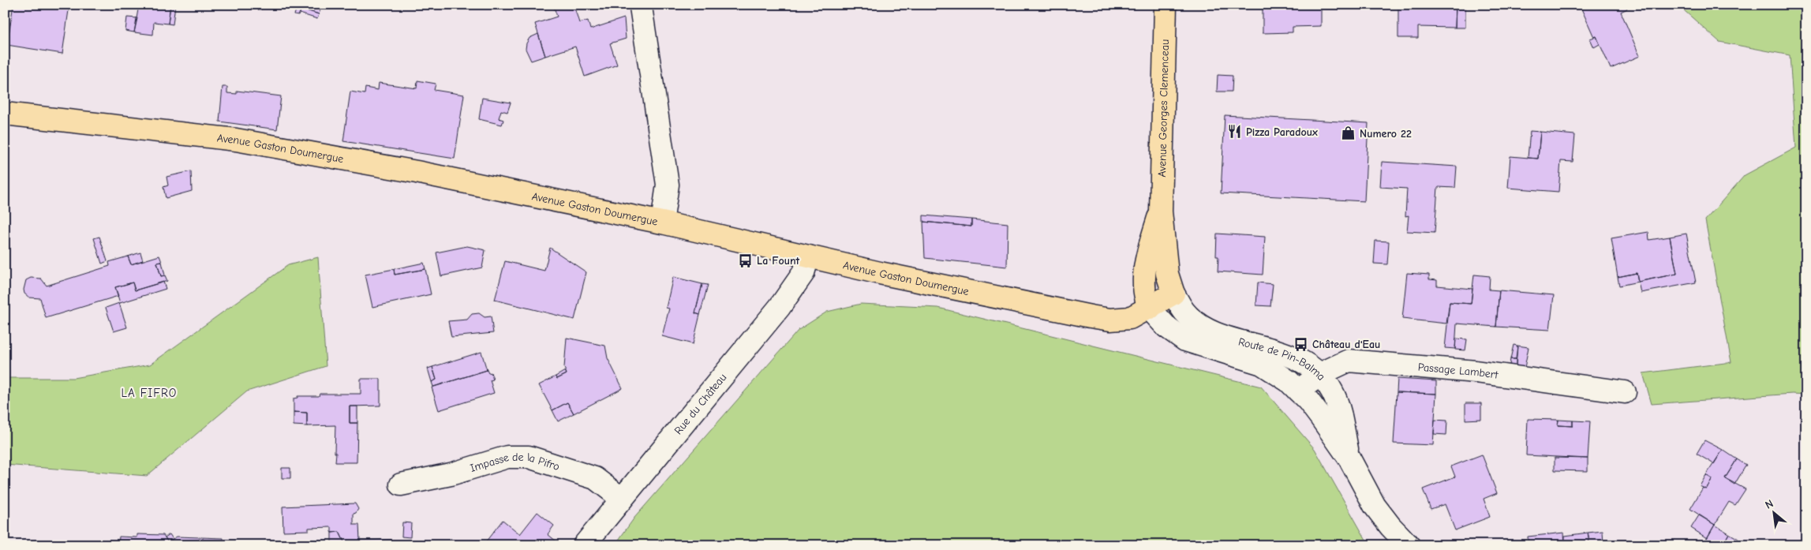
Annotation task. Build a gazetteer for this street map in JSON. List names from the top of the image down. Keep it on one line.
{"streets":{"main road":["Avenue Georges Clemenceau","Avenue Gaston Doumergue"],"street":["Route de Pin-Balma","Passage Lambert","Rue du Château","Impasse de la Pifro"]},"crossings":[["Avenue Georges Clemenceau","Avenue Gaston Doumergue"],["Avenue Georges Clemenceau","Route de Pin-Balma"],["Avenue Gaston Doumergue","Route de Pin-Balma"],["Avenue Gaston Doumergue","Rue du Château"],["Route de Pin-Balma","Passage Lambert"],["Rue du Château","Impasse de la Pifro"]],"districts":["LA FIFRO"],"places":{"restaurant":["Pizza Paradoux"],"shop":["Numero 22"],"bus stop":["La Fount","Château d'Eau"]},"north":"top left"}
